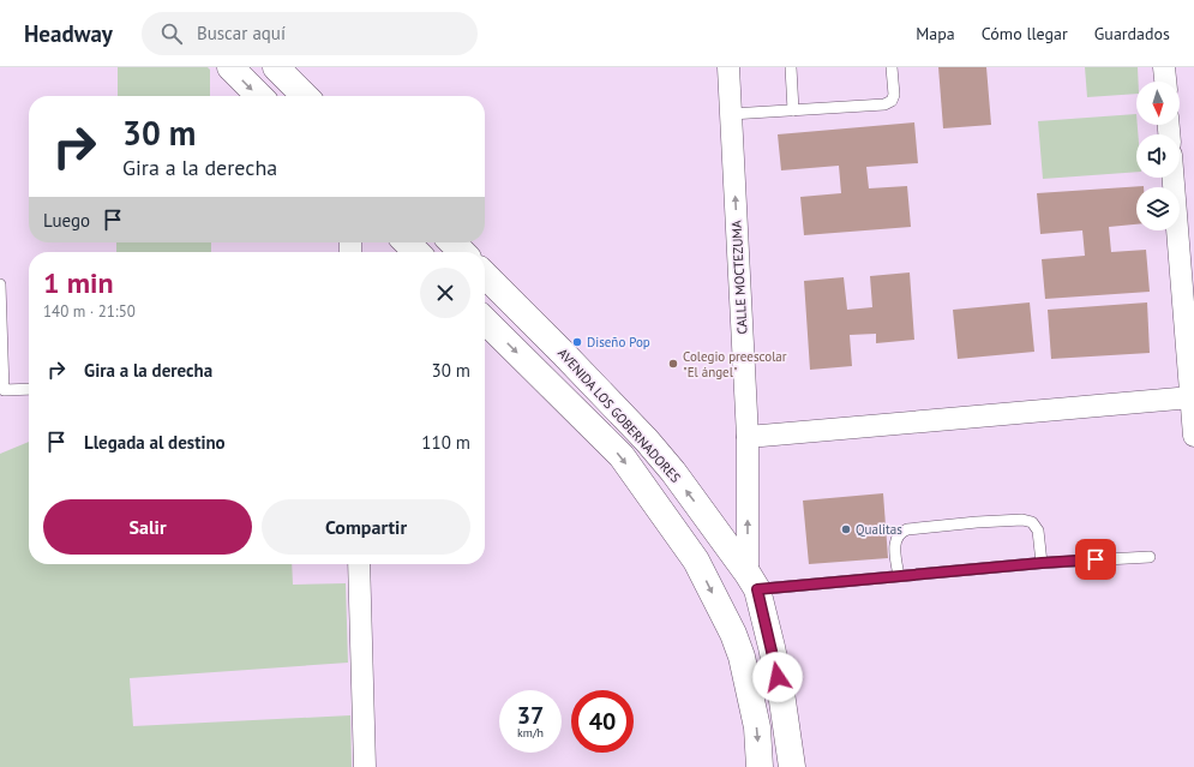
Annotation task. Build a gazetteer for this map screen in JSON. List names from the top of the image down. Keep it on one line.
{"streets":{"street":["CALLE MOCTEZUMA","AVENIDA LOS GOBERNADORES"]},"crossings":[["CALLE MOCTEZUMA","AVENIDA LOS GOBERNADORES"]],"one_way":["CALLE MOCTEZUMA"],"places":["Diseño Pop","Colegio preescolar \"El ángel\"","Qualitas"],"north":"bottom","page":{"header":"Headway","search":"Buscar aquí","nav":["Mapa","Cómo llegar","Guardados"],"turn":["30 m","Gira a la derecha"],"then":"Luego","heading":["1 min","140 m · 21:50"],"list":[{"name":"Gira a la derecha","value":"30 m"},{"name":"Llegada al destino","value":"110 m"}],"buttons":["Salir","Compartir"],"speed":"37 km/h","limit":"40"}}
